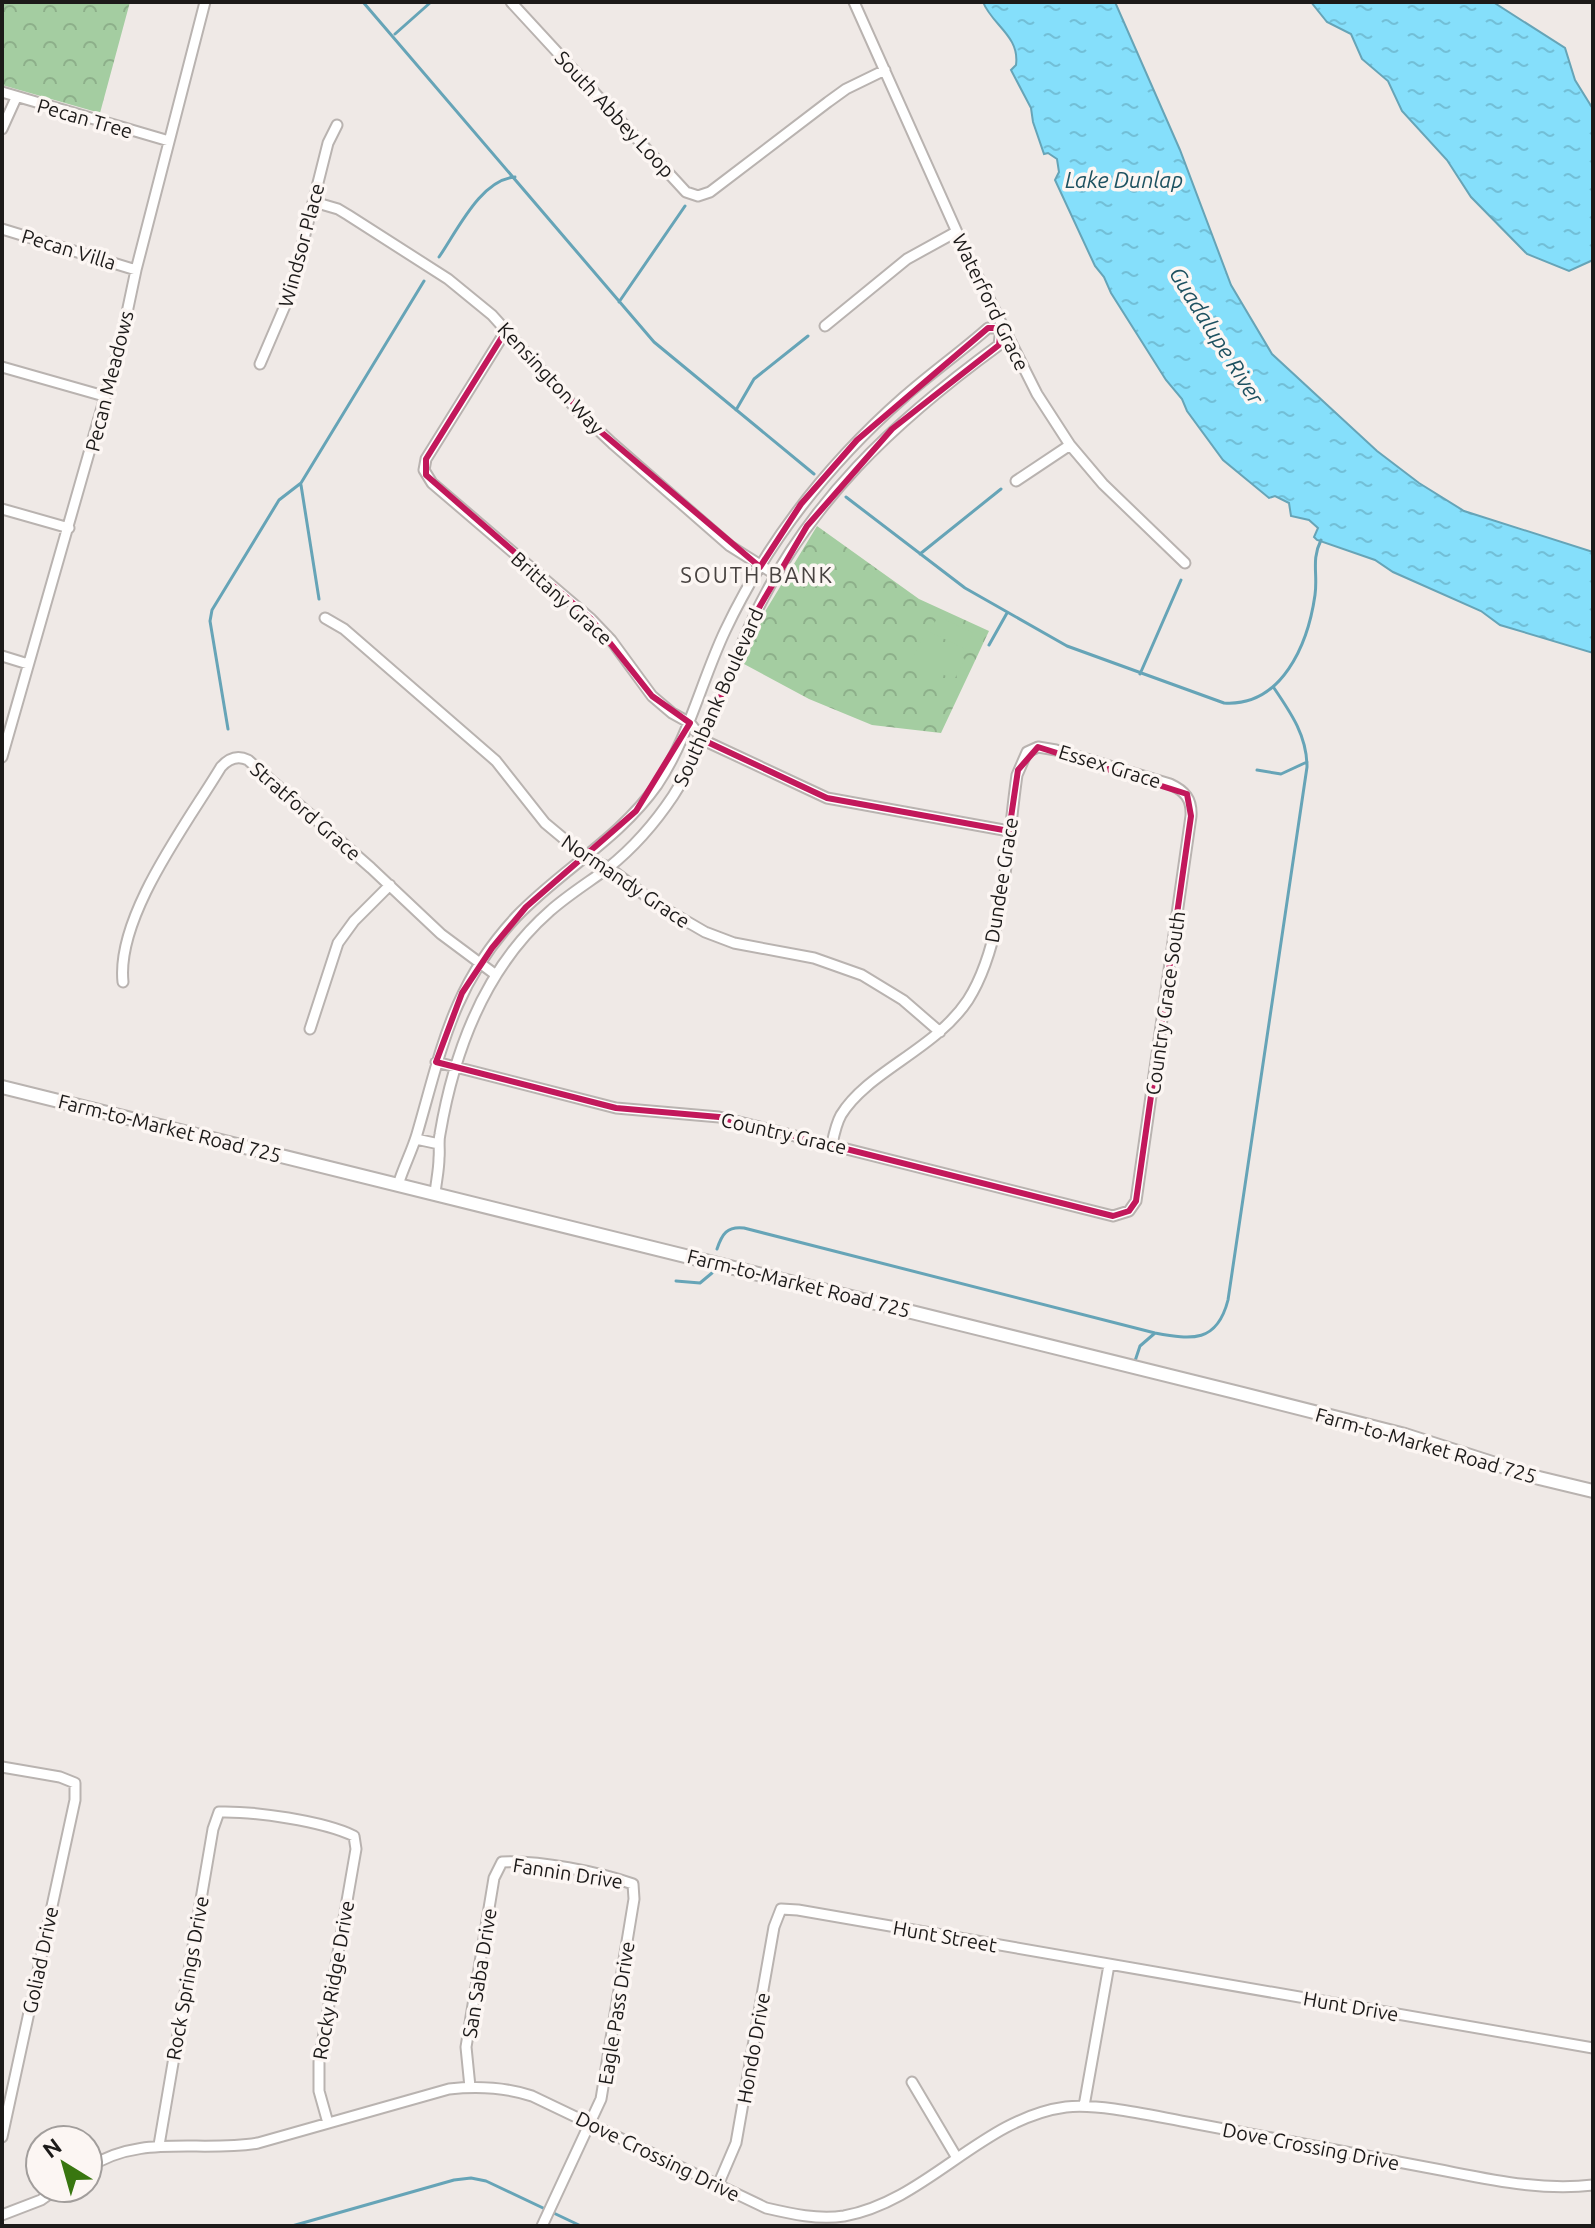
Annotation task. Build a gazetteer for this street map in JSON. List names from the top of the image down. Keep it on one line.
{"streets":{"street":["South Abbey Loop","Pecan Tree","Windsor Place","Pecan Villa","Waterford Grace","Kensington Way","Pecan Meadows","Brittany Grace","Southbank Boulevard","Essex Grace","Stratford Grace","Dundee Grace","Normandy Grace","Country Grace South","Farm-to-Market Road 725","Country Grace","Fannin Drive","Hunt Street","Goliad Drive","San Saba Drive","Rock Springs Drive","Rocky Ridge Drive","Hunt Drive","Eagle Pass Drive","Hondo Drive","Dove Crossing Drive"]},"crossings":[["South Abbey Loop","Waterford Grace"],["Pecan Tree","Pecan Meadows"],["Windsor Place","Kensington Way"],["Pecan Villa","Pecan Meadows"],["Waterford Grace","Southbank Boulevard"],["Kensington Way","Brittany Grace"],["Kensington Way","Southbank Boulevard"],["Brittany Grace","Southbank Boulevard"],["Brittany Grace","Dundee Grace"],["Southbank Boulevard","Stratford Grace"],["Southbank Boulevard","Normandy Grace"],["Southbank Boulevard","Farm-to-Market Road 725"],["Southbank Boulevard","Country Grace"],["Essex Grace","Dundee Grace"],["Essex Grace","Country Grace South"],["Dundee Grace","Normandy Grace"],["Dundee Grace","Country Grace"],["Country Grace South","Country Grace"],["Fannin Drive","San Saba Drive"],["Fannin Drive","Eagle Pass Drive"],["Hunt Street","Hunt Drive"],["Hunt Street","Hondo Drive"],["San Saba Drive","Dove Crossing Drive"],["Rock Springs Drive","Rocky Ridge Drive"],["Rock Springs Drive","Dove Crossing Drive"],["Rocky Ridge Drive","Dove Crossing Drive"],["Eagle Pass Drive","Dove Crossing Drive"],["Hondo Drive","Dove Crossing Drive"]],"districts":["SOUTH BANK"],"water":["Lake Dunlap","Guadalupe River"],"north":"top left"}
